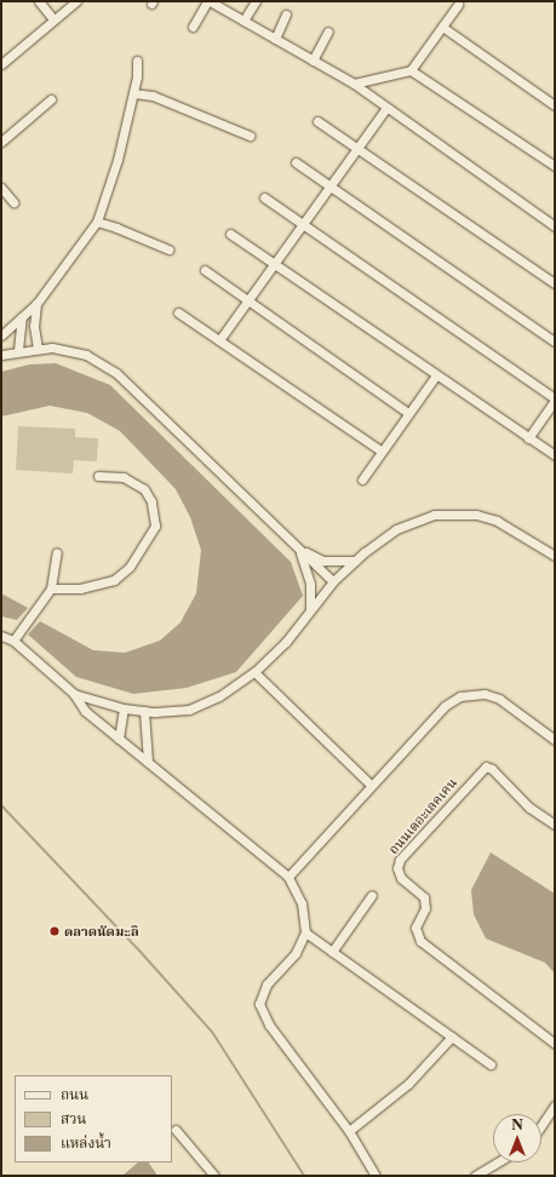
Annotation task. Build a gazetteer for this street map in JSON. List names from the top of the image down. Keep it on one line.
{"streets":{"street":["ถนนเดอะเลคเคน"]},"places":["ตลาดนัดมะลิ"],"legend":["ถนน","สวน","แหล่งน้ำ"],"north":"top"}
